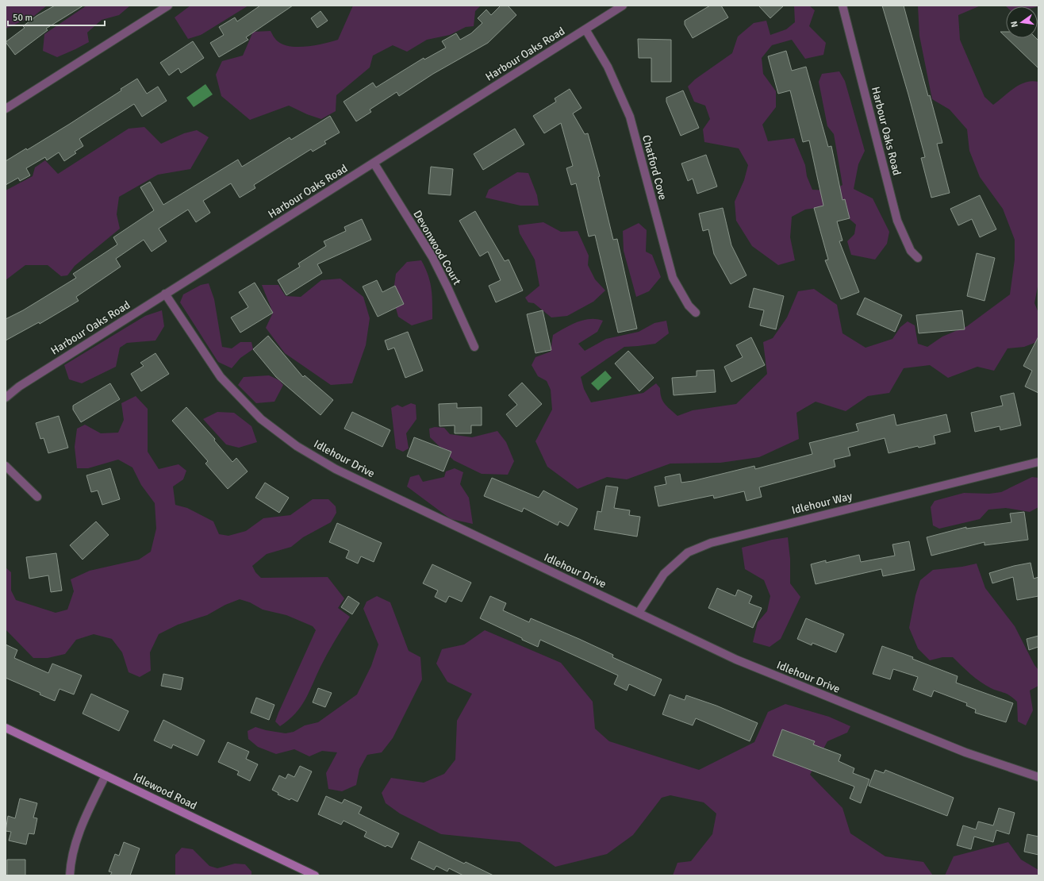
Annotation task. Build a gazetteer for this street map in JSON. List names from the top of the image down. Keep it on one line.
{"streets":{"street":["Harbour Oaks Road","Chatford Cove","Devonwood Court","Idlehour Drive","Idlehour Way","Idlewood Road"]},"crossings":[["Harbour Oaks Road","Chatford Cove"],["Harbour Oaks Road","Devonwood Court"],["Harbour Oaks Road","Idlehour Drive"],["Idlehour Drive","Idlehour Way"]],"scale_bar":"50 m","north":"left"}
